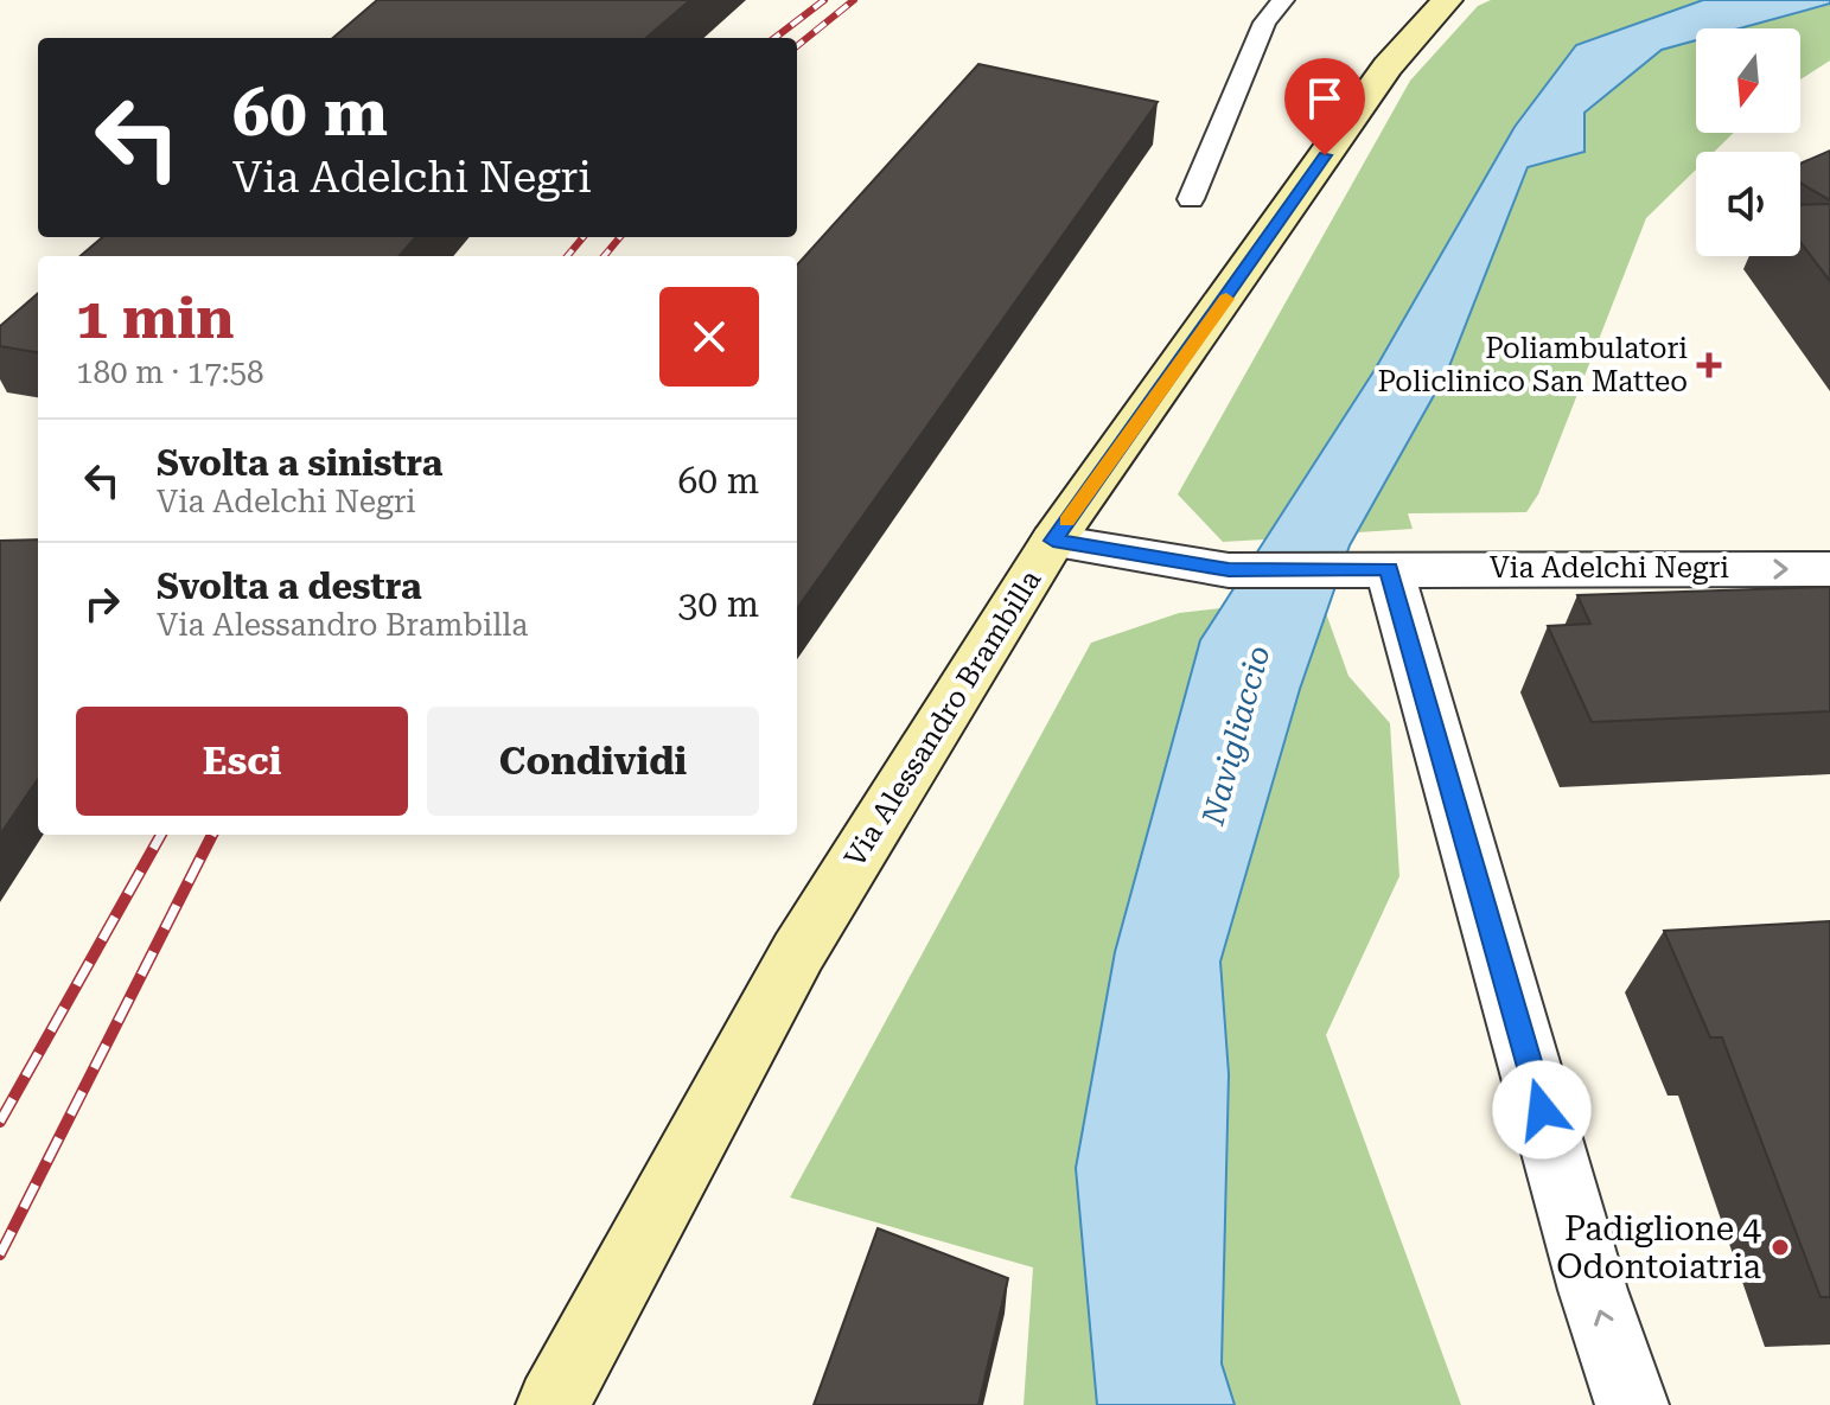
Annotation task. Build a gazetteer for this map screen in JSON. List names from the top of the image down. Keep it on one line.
{"streets":{"main road":["Via Alessandro Brambilla"],"street":["Via Adelchi Negri"]},"crossings":[["Via Adelchi Negri","Via Alessandro Brambilla"]],"one_way":["Via Adelchi Negri"],"water":["Navigliaccio"],"places":{"health":["Poliambulatori Policlinico San Matteo"],"other":["Padiglione 4 Odontoiatria"]},"north":"bottom","page":{"turn":["60 m","Via Adelchi Negri"],"heading":["1 min","180 m · 17:58"],"list":[{"name":"Svolta a sinistra","note":"Via Adelchi Negri","value":"60 m"},{"name":"Svolta a destra","note":"Via Alessandro Brambilla","value":"30 m"}],"buttons":["Esci","Condividi"]}}
